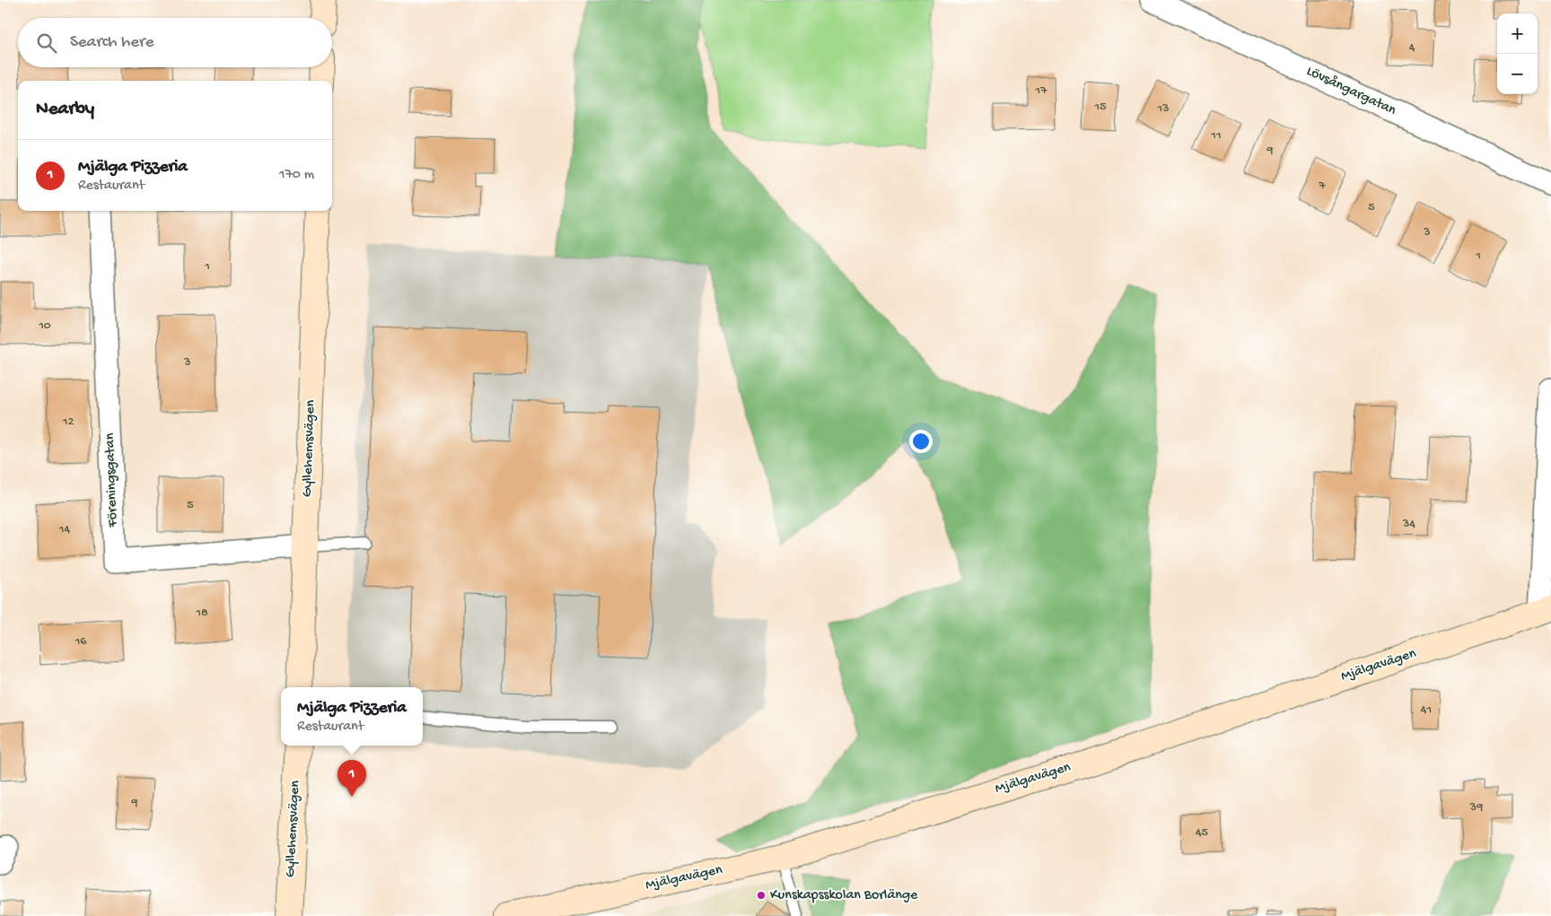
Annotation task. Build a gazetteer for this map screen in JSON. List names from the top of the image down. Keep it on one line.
{"streets":{"street":["Lövsångargatan","Gyllehemsvägen","Föreningsgatan","Mjälgavägen"]},"crossings":[["Gyllehemsvägen","Föreningsgatan"]],"places":["Kunskapsskolan Borlänge"],"house_numbers":["4","17","15","13","11","9","7","5","3","1","1","10","3","12","5","34","14","18","16","41","9","39","45"],"page":{"map_buttons":["+","−"],"search":"Search here","heading":"Nearby","list":[{"mark":"1","name":"Mjälga Pizzeria","note":"Restaurant","value":"170 m"}],"popup":["Mjälga Pizzeria","Restaurant"],"pins":"1"}}
